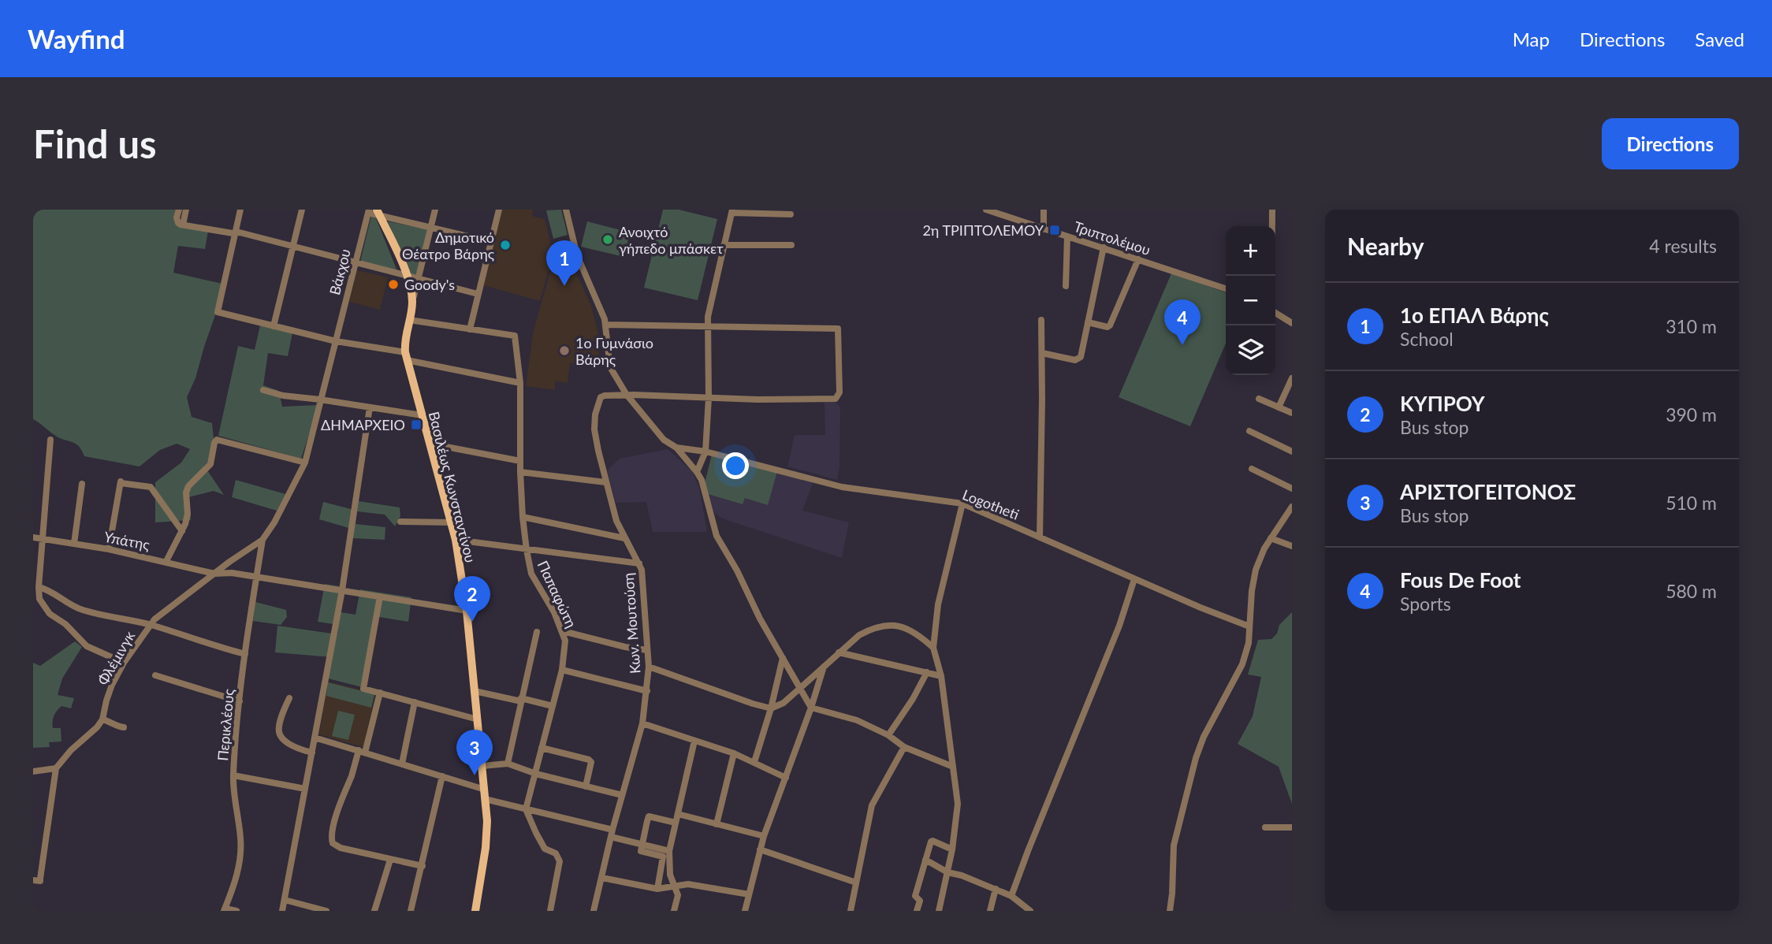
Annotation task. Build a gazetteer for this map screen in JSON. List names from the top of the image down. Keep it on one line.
{"streets":{"main road":["Βασιλέως Κωνσταντίνου"],"street":["Τριπτολέμου","Βάκχου","Logotheti","Υπάτης","Παπαφώτη","Κων. Μουτούση","Φλέμινγκ","Περικλέους"]},"crossings":[["Βάκχου","Περικλέους"],["Βασιλέως Κωνσταντίνου","Υπάτης"],["Υπάτης","Φλέμινγκ"],["Υπάτης","Περικλέους"],["Φλέμινγκ","Περικλέους"]],"places":{"transit":["2η ΤΡΙΠΤΟΛΕΜΟΥ","ΔΗΜΑΡΧΕΙΟ"],"other":["Ανοιχτό γήπεδο μπάσκετ","Δημοτικό Θέατρο Βάρης","Goody's","1ο Γυμνάσιο Βάρης"]},"page":{"header":"Wayfind","nav":["Map","Directions","Saved"],"buttons":"Directions","title":"Find us","heading":["Nearby","4 results"],"map_buttons":["+","−"],"pins":["1","4","2","3"],"list":[{"mark":"1","name":"1ο ΕΠΑΛ Βάρης","note":"School","value":"310 m"},{"mark":"2","name":"ΚΥΠΡΟΥ","note":"Bus stop","value":"390 m"},{"mark":"3","name":"ΑΡΙΣΤΟΓΕΙΤΟΝΟΣ","note":"Bus stop","value":"510 m"},{"mark":"4","name":"Fous De Foot","note":"Sports","value":"580 m"}]}}
